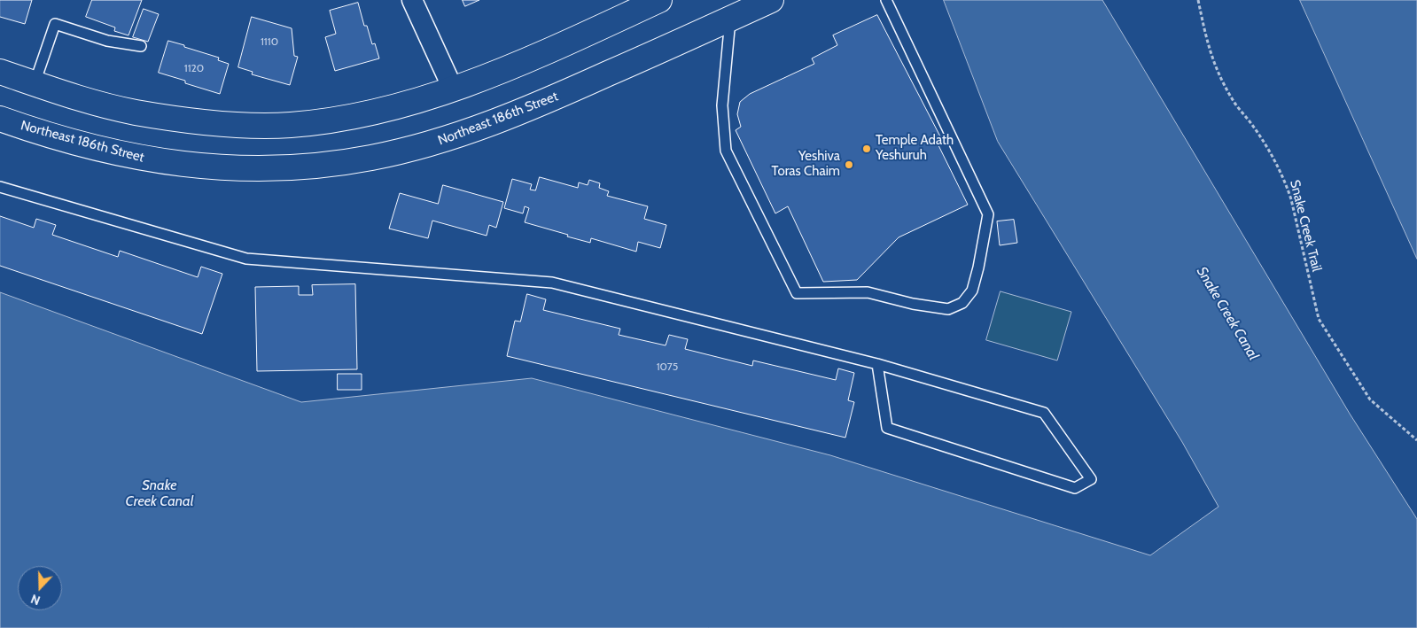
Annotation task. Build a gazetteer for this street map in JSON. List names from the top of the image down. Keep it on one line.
{"streets":{"main road":["Northeast 186th Street"],"path":["Snake Creek Trail"]},"water":["Snake Creek Canal"],"places":["Temple Adath Yeshuruh","Yeshiva Toras Chaim"],"house_numbers":["1110","1120","1075"],"north":"bottom"}
